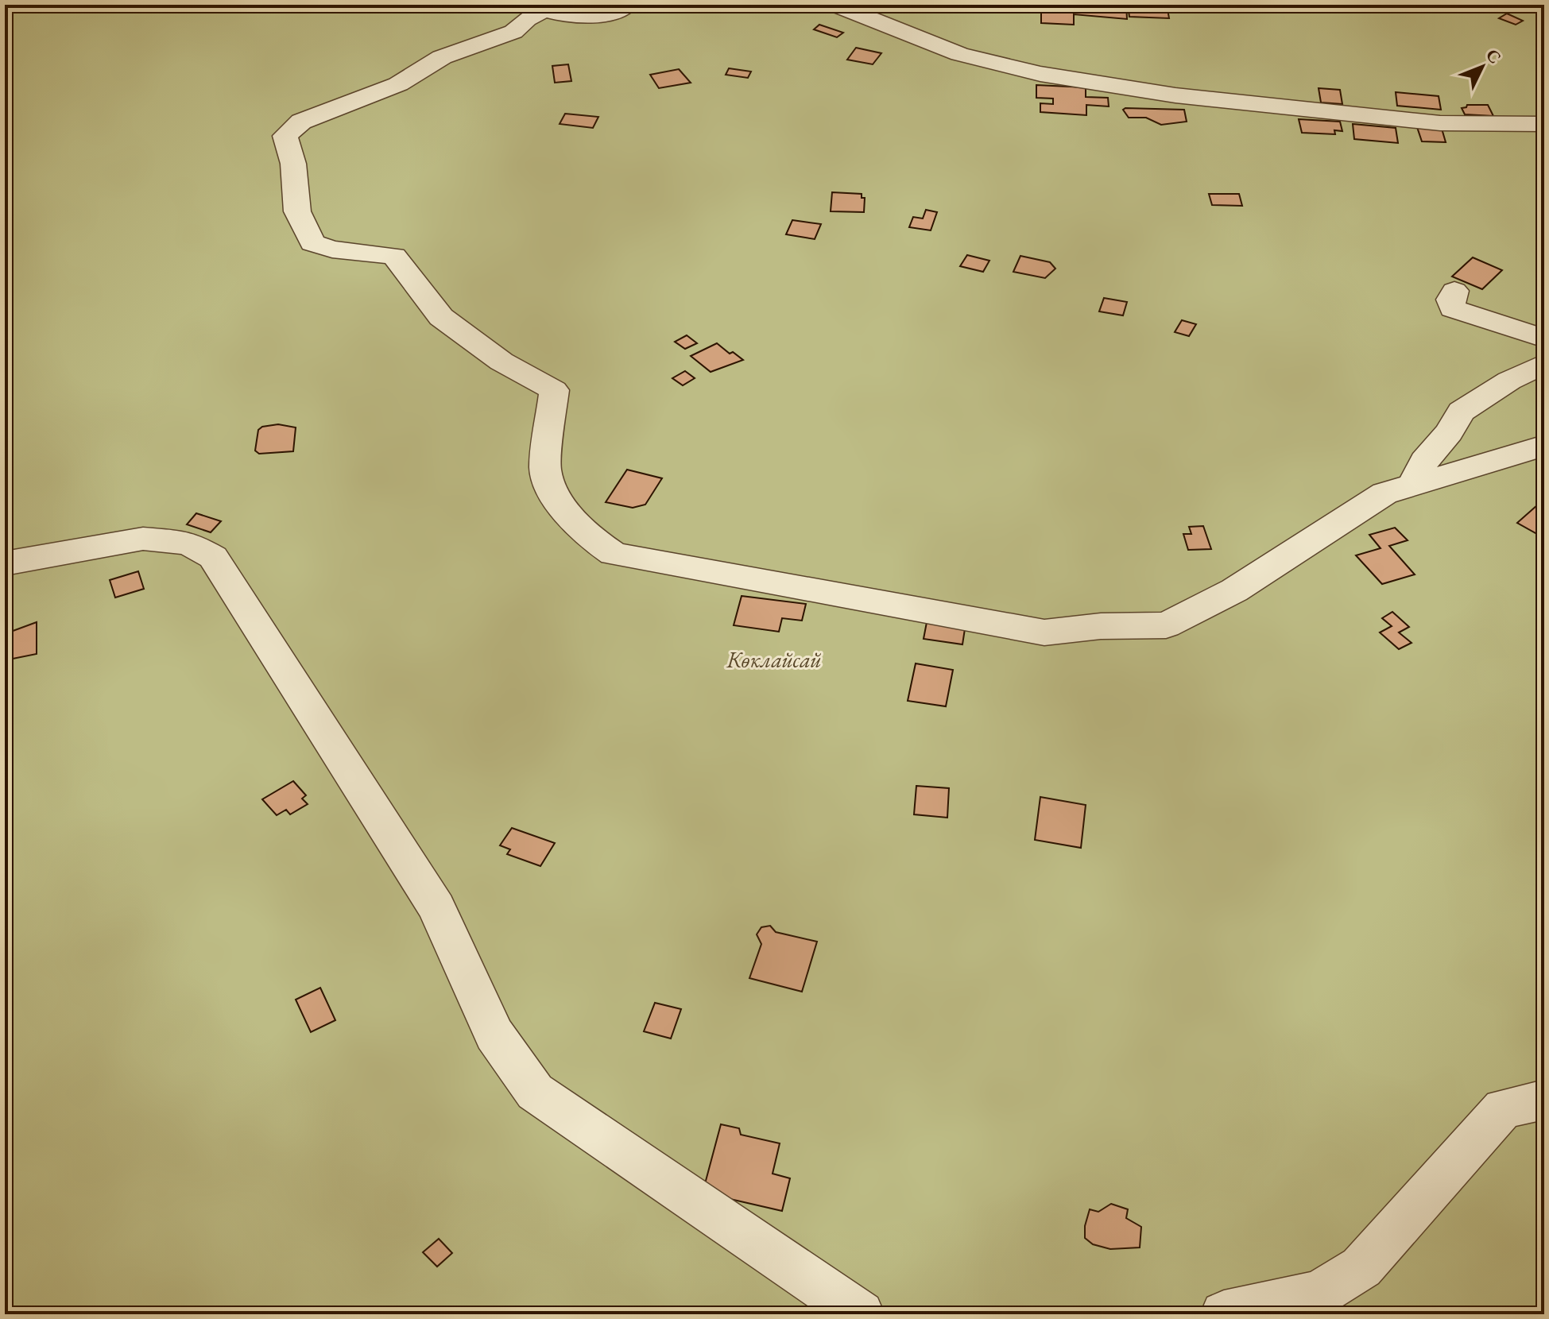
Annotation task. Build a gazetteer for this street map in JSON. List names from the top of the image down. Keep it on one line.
{"parks":["Көклайсай"],"north":"top right"}
